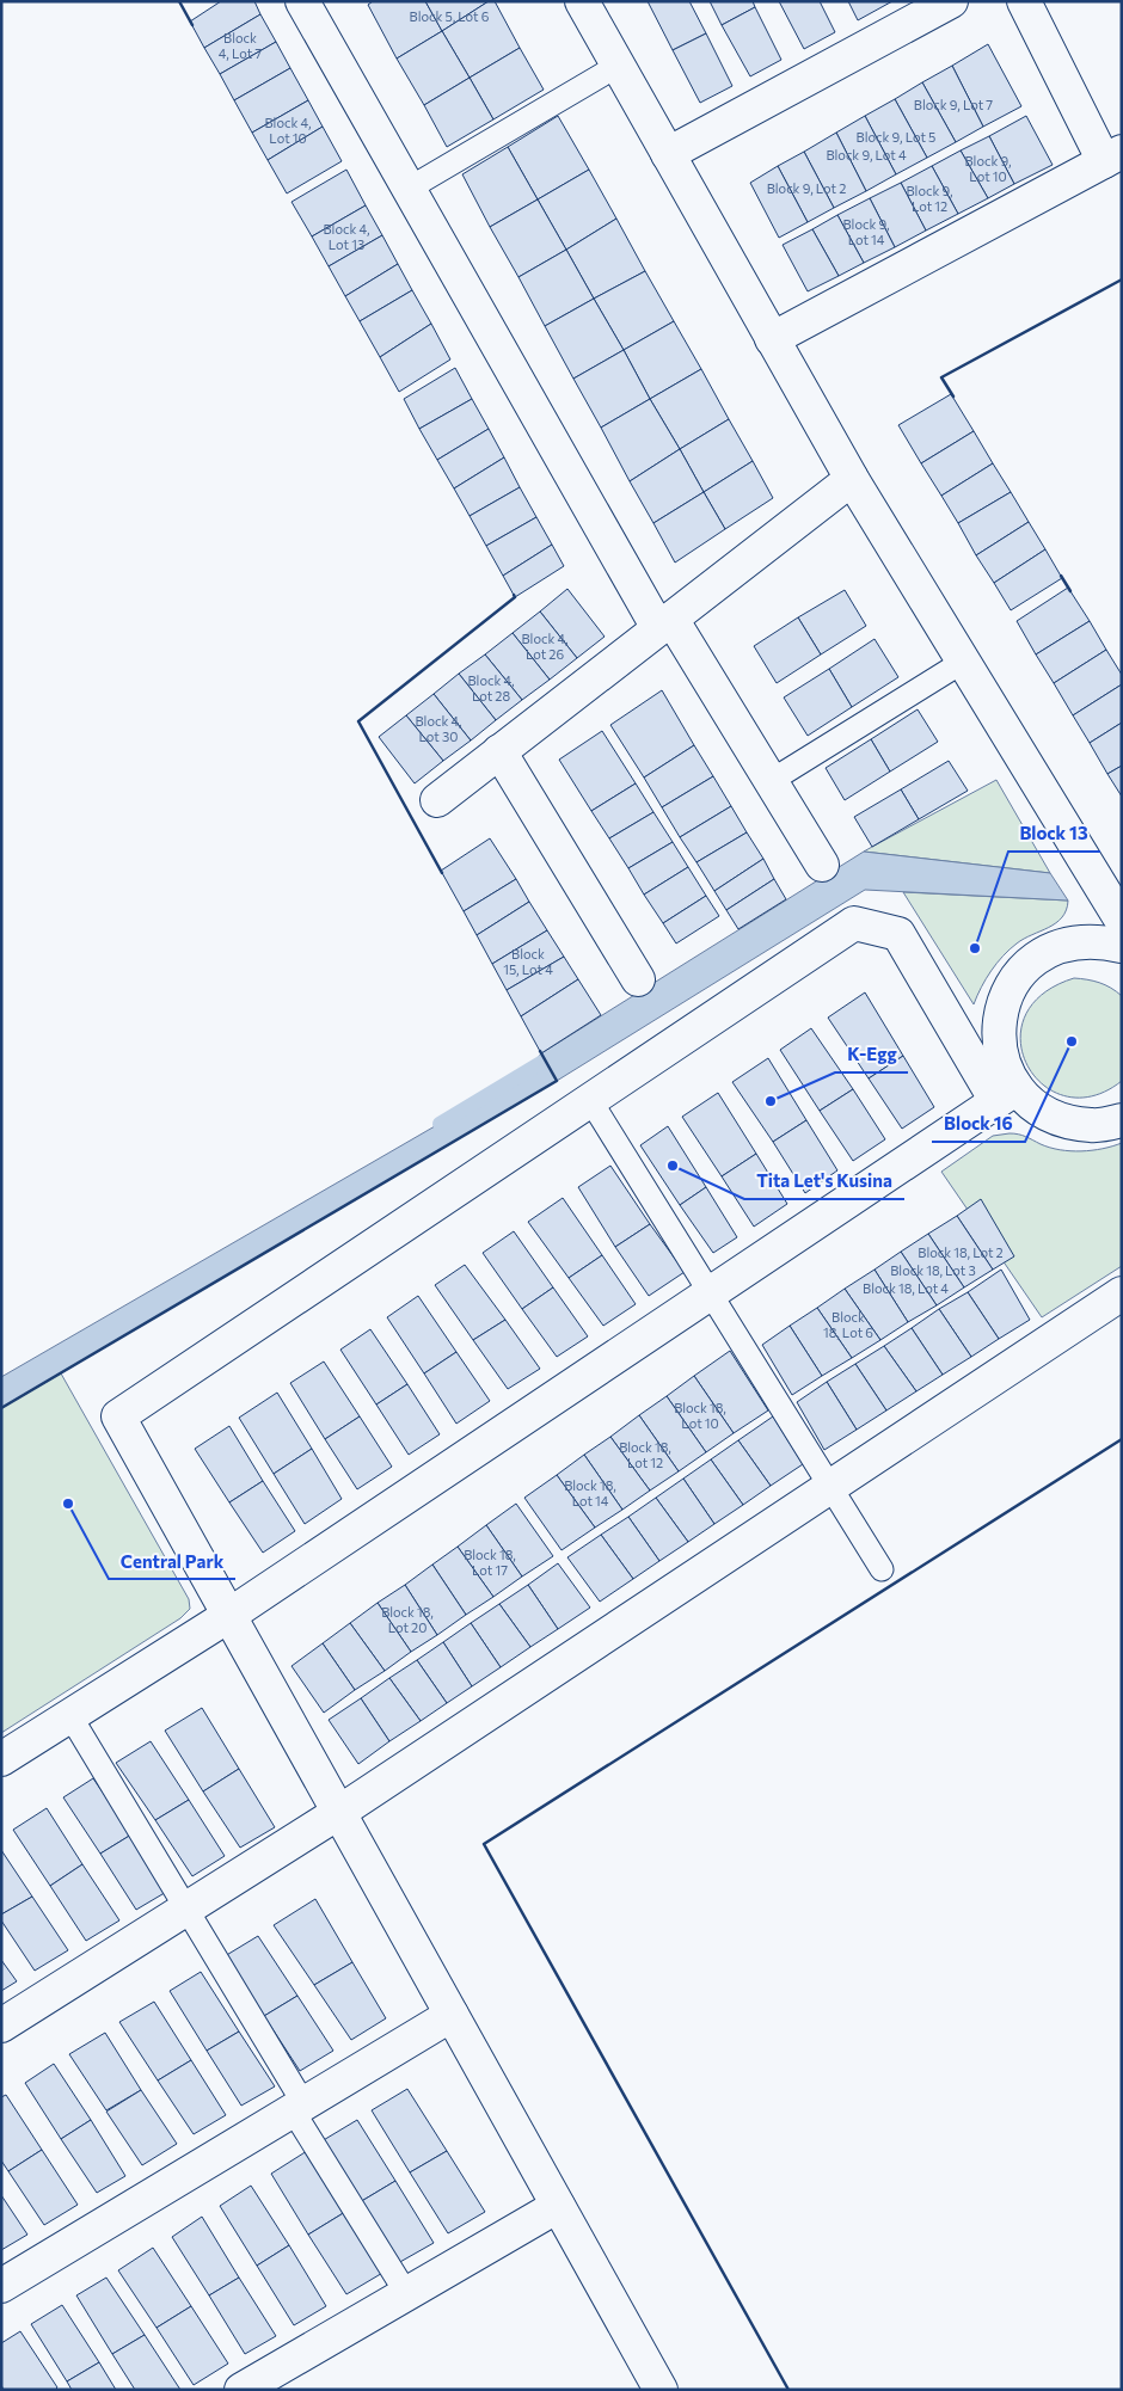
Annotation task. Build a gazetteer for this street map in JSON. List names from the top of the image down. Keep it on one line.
{"places":["Block 13","Block 16","K-Egg","Tita Let's Kusina","Central Park"],"house_numbers":["Block 5, Lot 6","Block 4, Lot 7","Block 9, Lot 7","Block 4, Lot 10","Block 9, Lot 5","Block 9, Lot 4","Block 9, Lot 10","Block 9, Lot 2","Block 9, Lot 12","Block 9, Lot 14","Block 4, Lot 13","Block 4, Lot 26","Block 4, Lot 28","Block 4, Lot 30","Block 15, Lot 4","Block 18, Lot 2","Block 18, Lot 3","Block 18, Lot 4","Block 18, Lot 6","Block 18, Lot 10","Block 18, Lot 12","Block 18, Lot 14","Block 18, Lot 17","Block 18, Lot 20"]}
